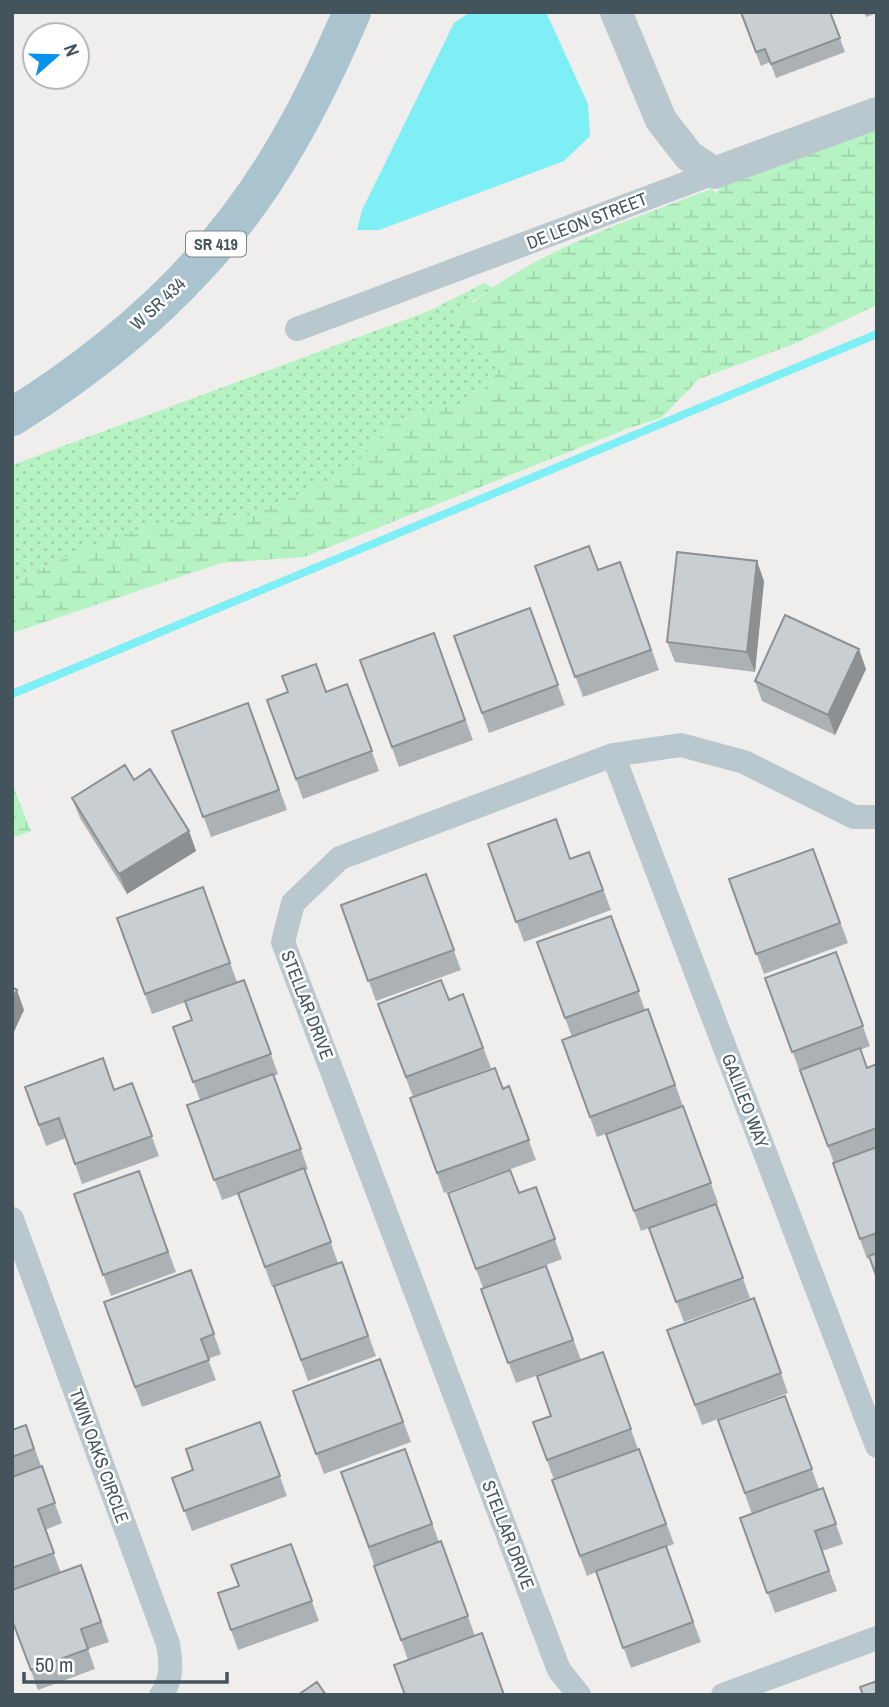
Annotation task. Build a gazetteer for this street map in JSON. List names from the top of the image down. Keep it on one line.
{"streets":{"main road":["SR 419","W SR 434"],"street":["DE LEON STREET","STELLAR DRIVE","GALILEO WAY","TWIN OAKS CIRCLE"]},"crossings":[["STELLAR DRIVE","GALILEO WAY"]],"scale_bar":"50 m","north":"right"}
